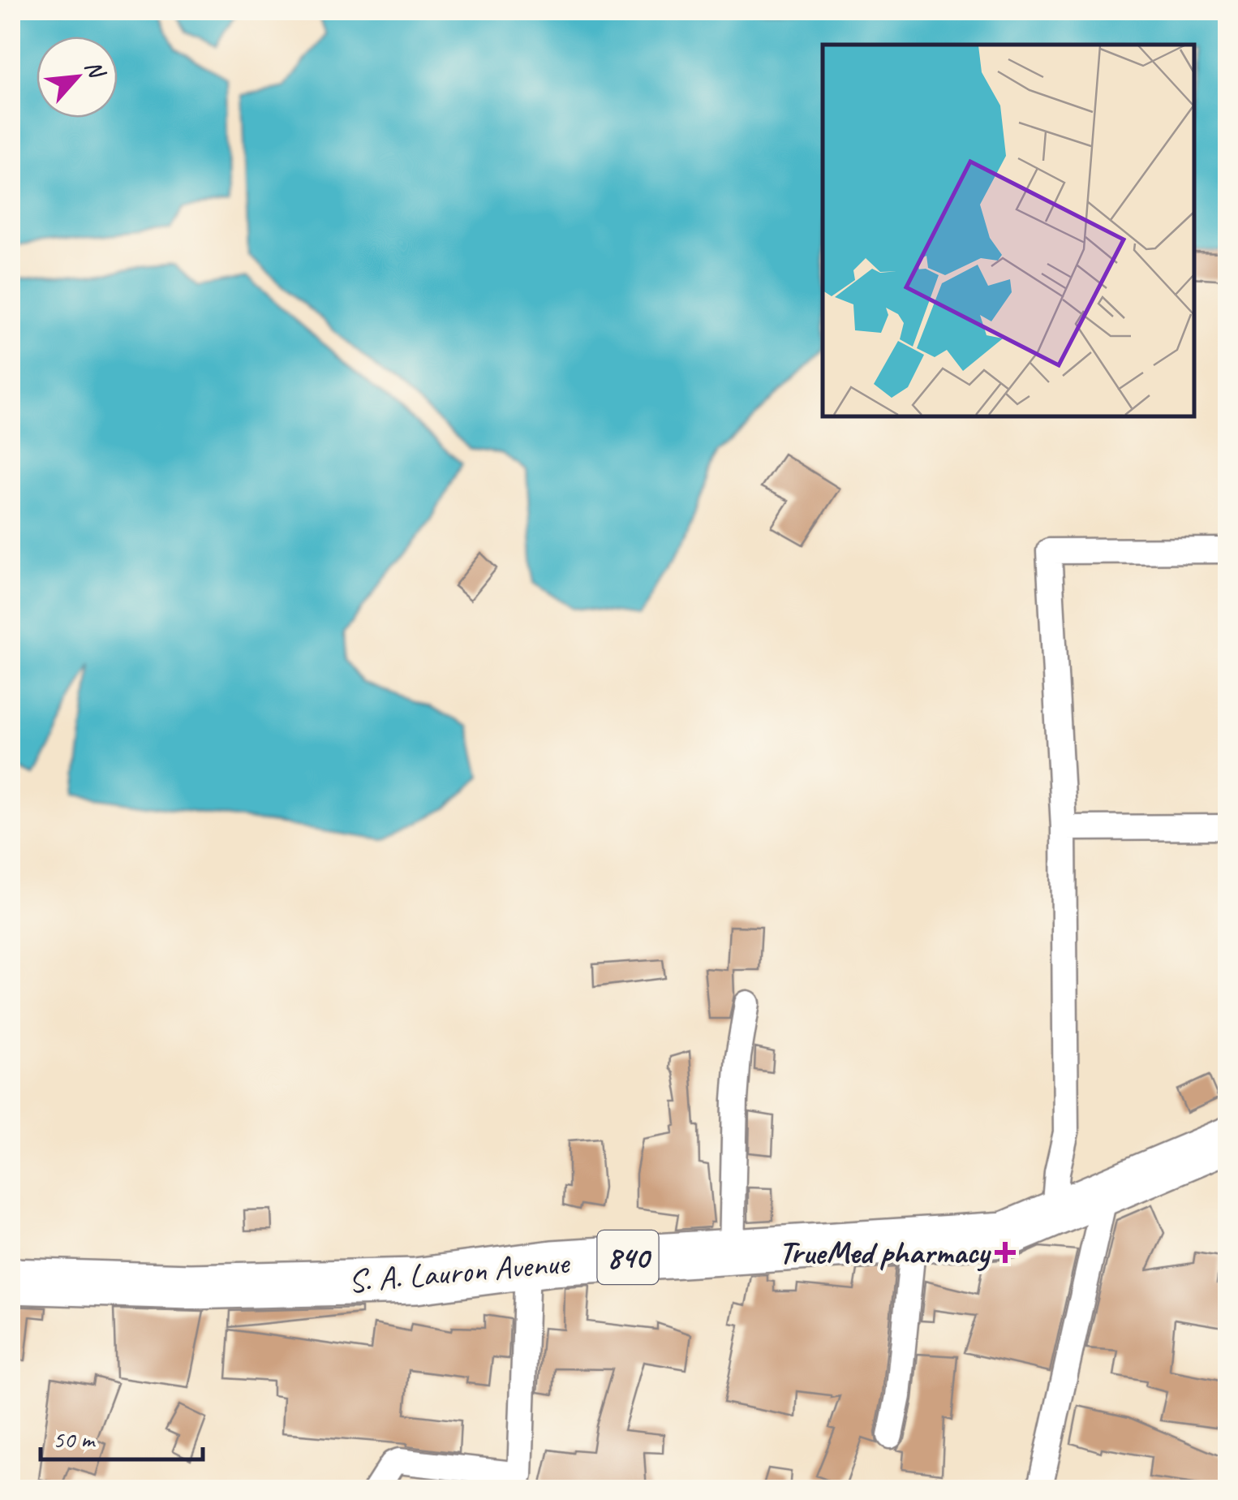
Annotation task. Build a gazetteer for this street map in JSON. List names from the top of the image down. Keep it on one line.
{"streets":{"highway":["840","S. A. Lauron Avenue"]},"places":{"health":["TrueMed pharmacy"]},"scale_bar":"50 m","north":"top right"}
